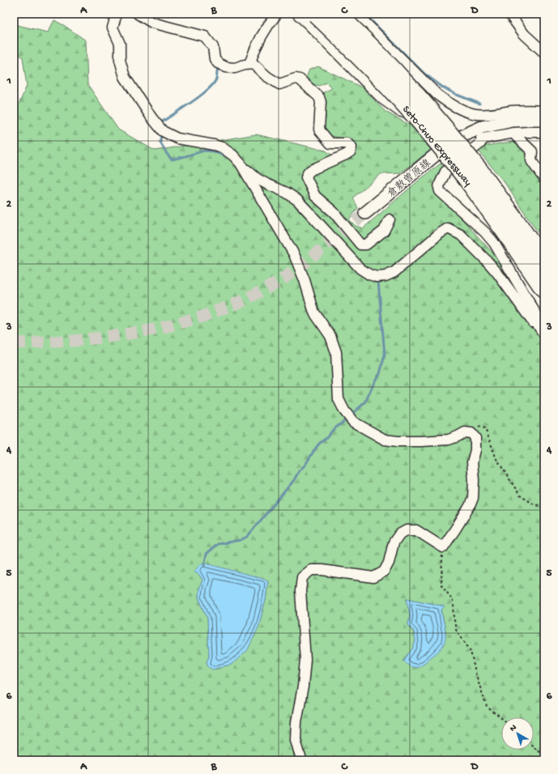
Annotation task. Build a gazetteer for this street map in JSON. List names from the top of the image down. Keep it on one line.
{"streets":{"highway":["Seto-Chuo Expressway"],"street":["倉敷曽原線"]},"north":"top left","grid":{"columns":["A","B","C","D"],"rows":["1","2","3","4","5","6"]}}
